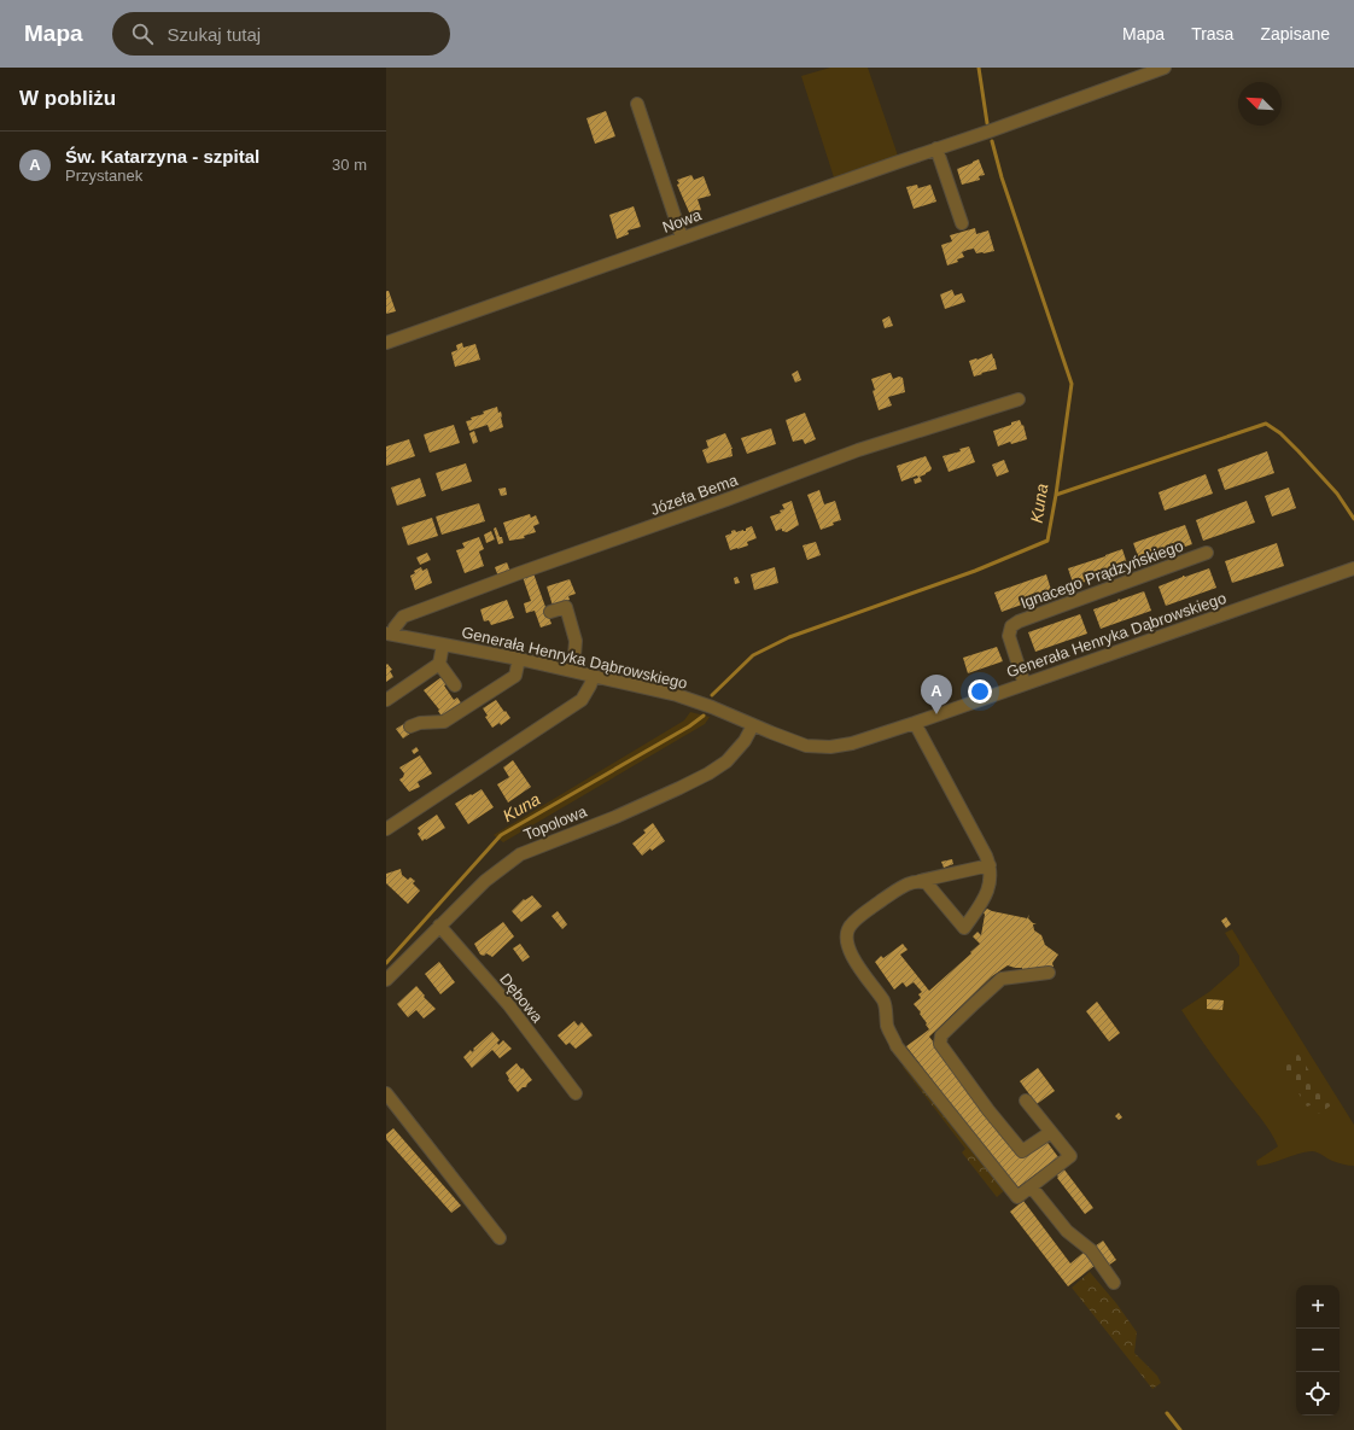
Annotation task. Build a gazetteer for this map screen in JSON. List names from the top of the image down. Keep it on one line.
{"streets":{"street":["Nowa","Józefa Bema","Ignacego Prądzyńskiego","Generała Henryka Dąbrowskiego","Topolowa","Dębowa"]},"crossings":[["Józefa Bema","Generała Henryka Dąbrowskiego"],["Ignacego Prądzyńskiego","Generała Henryka Dąbrowskiego"],["Generała Henryka Dąbrowskiego","Topolowa"],["Topolowa","Dębowa"]],"water":["Kuna"],"north":"top left","page":{"header":"Mapa","search":"Szukaj tutaj","nav":["Mapa","Trasa","Zapisane"],"heading":"W pobliżu","list":[{"mark":"A","name":"Św. Katarzyna - szpital","note":"Przystanek","value":"30 m"}],"pins":"A","map_buttons":["+","−"]}}
